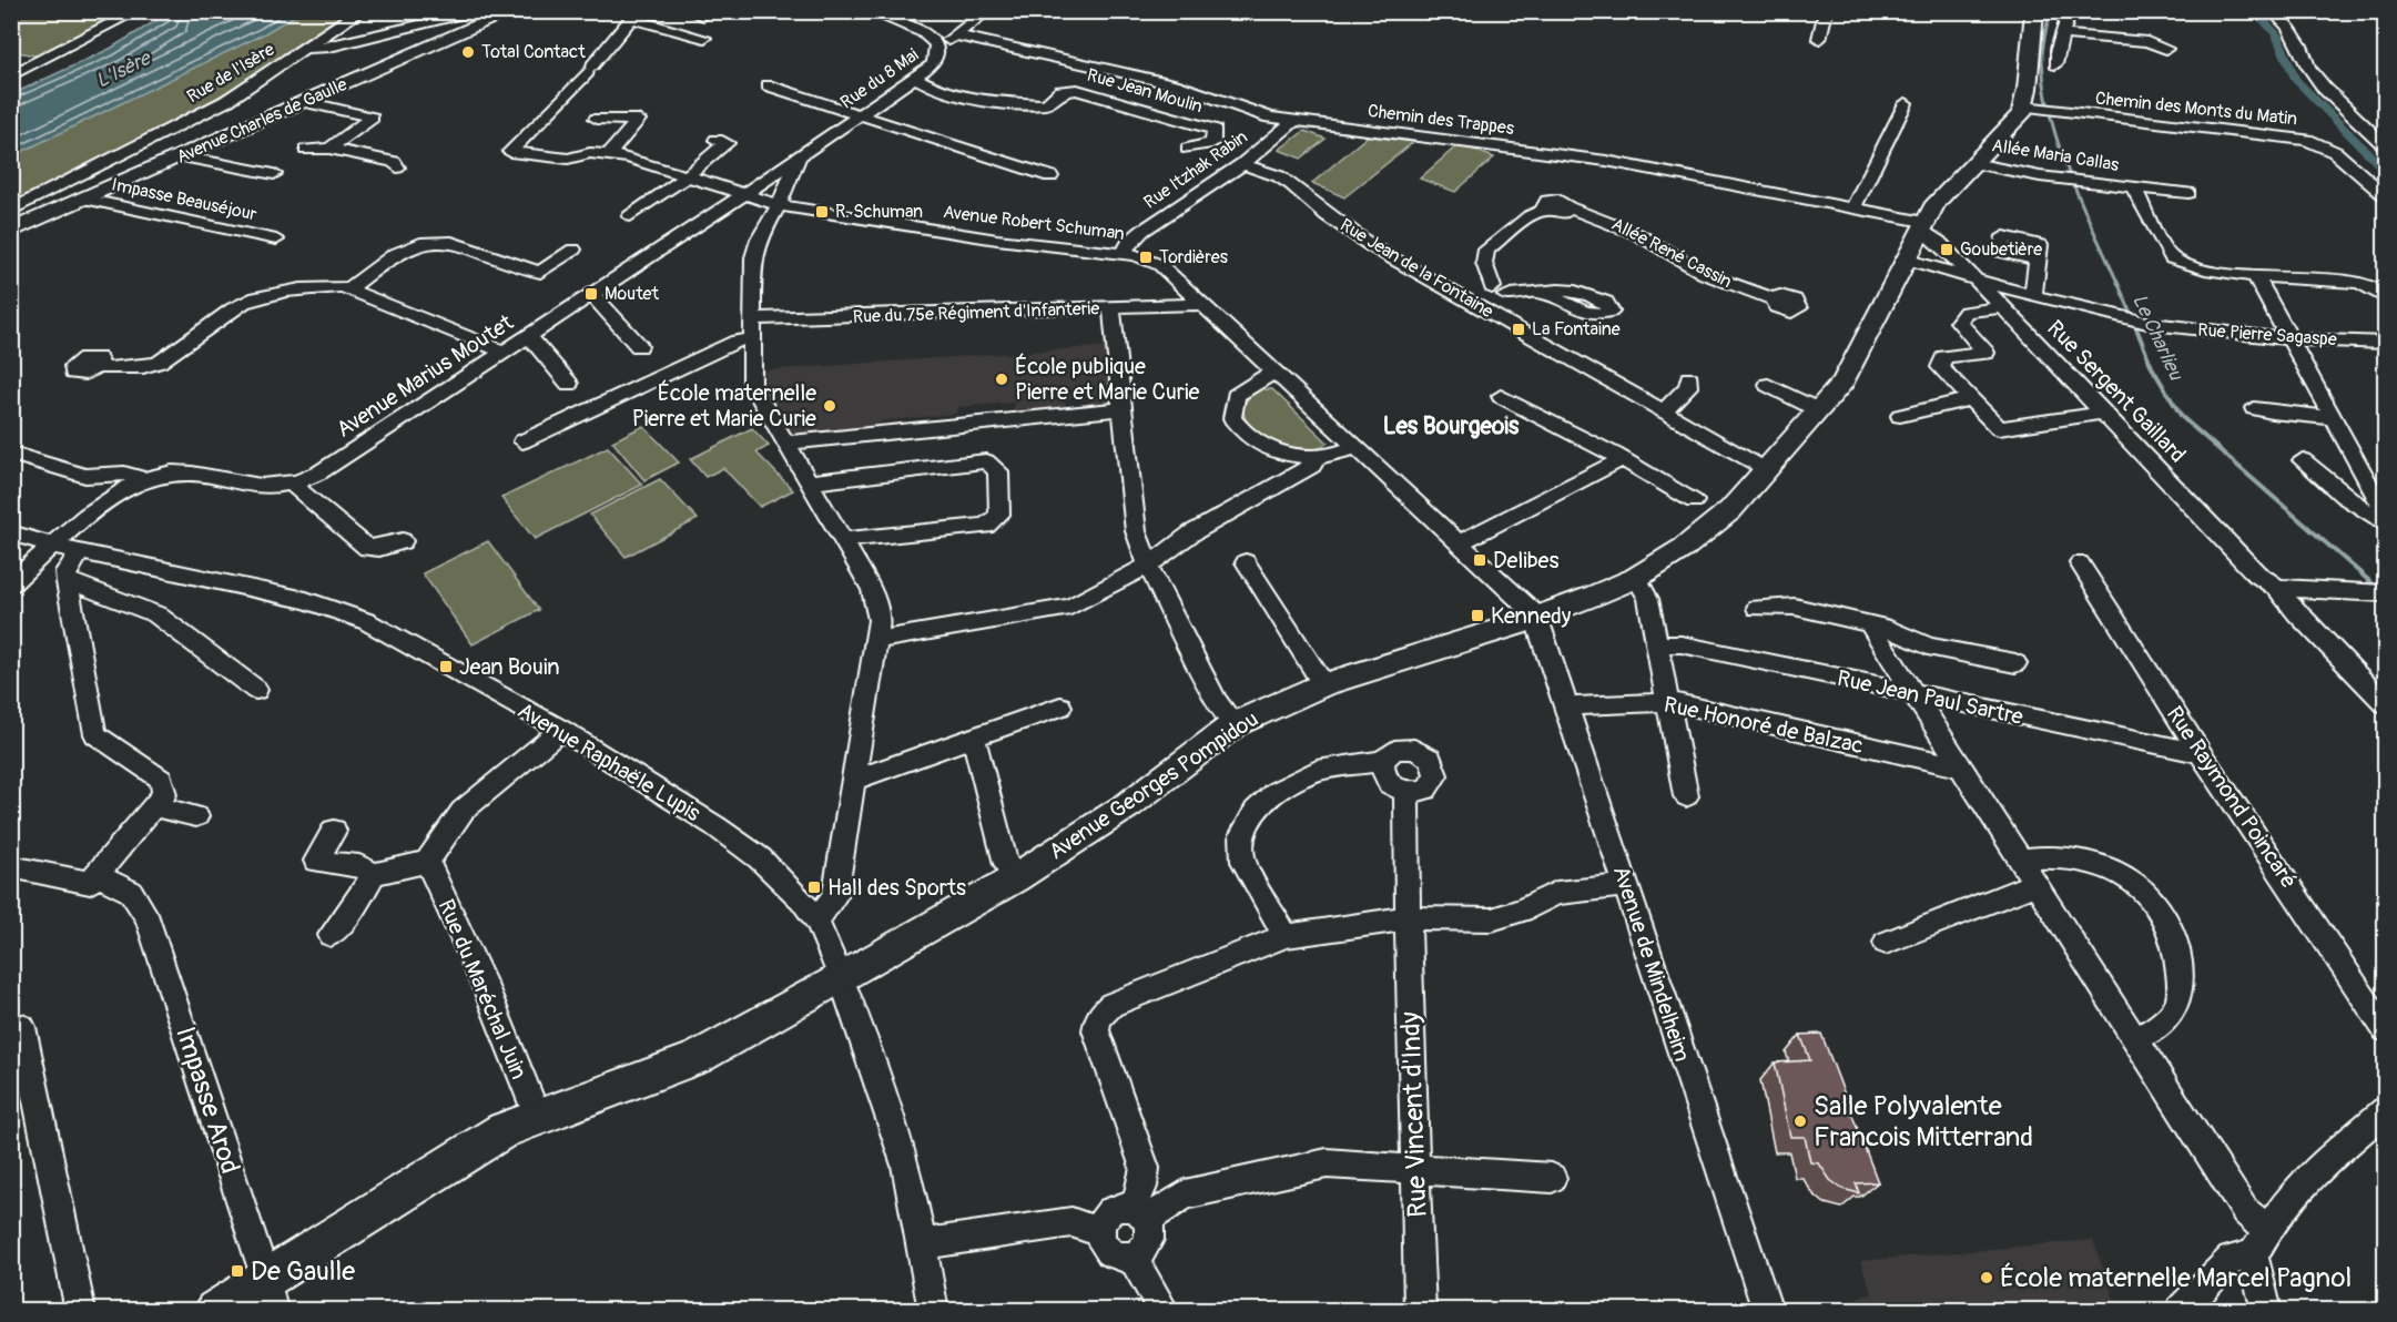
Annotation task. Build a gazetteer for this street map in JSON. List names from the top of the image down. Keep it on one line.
{"streets":{"main road":["Avenue Charles de Gaulle","Avenue Georges Pompidou"],"street":["Rue de l'Isère","Rue du 8 Mai","Rue Jean Moulin","Chemin des Monts du Matin","Chemin des Trappes","Allée Maria Callas","Rue Itzhak Rabin","Impasse Beauséjour","Avenue Robert Schuman","Allée René Cassin","Rue Jean de la Fontaine","Rue du 75e Régiment d'Infanterie","Rue Pierre Sagaspe","Avenue Marius Moutet","Rue Sergent Gaillard","Rue Jean Paul Sartre","Rue Honoré de Balzac","Avenue Raphaële Lupis","Rue Raymond Poincaré","Avenue de Mindelheim","Rue du Maréchal Juin","Impasse Arod","Rue Vincent d'Indy"]},"crossings":[["Rue du 8 Mai","Avenue Marius Moutet"],["Chemin des Monts du Matin","Avenue Georges Pompidou"],["Chemin des Trappes","Rue Itzhak Rabin"],["Chemin des Trappes","Rue Sergent Gaillard"],["Chemin des Trappes","Avenue Georges Pompidou"],["Avenue Charles de Gaulle","Impasse Beauséjour"],["Allée Maria Callas","Avenue Georges Pompidou"],["Rue Itzhak Rabin","Avenue Robert Schuman"],["Rue Itzhak Rabin","Rue Jean de la Fontaine"],["Avenue Robert Schuman","Rue du 75e Régiment d'Infanterie"],["Avenue Robert Schuman","Avenue Marius Moutet"],["Rue Jean de la Fontaine","Avenue Georges Pompidou"],["Rue Pierre Sagaspe","Rue Sergent Gaillard"],["Rue Pierre Sagaspe","Avenue Georges Pompidou"],["Avenue Marius Moutet","Avenue Raphaële Lupis"],["Rue Sergent Gaillard","Avenue Georges Pompidou"],["Rue Jean Paul Sartre","Rue Raymond Poincaré"],["Rue Honoré de Balzac","Avenue de Mindelheim"],["Avenue Raphaële Lupis","Avenue Georges Pompidou"],["Avenue Georges Pompidou","Avenue de Mindelheim"],["Avenue Georges Pompidou","Rue du Maréchal Juin"],["Avenue Georges Pompidou","Impasse Arod"]],"districts":["Les Bourgeois"],"water":["L'Isère","Le Charlieu"],"places":{"other":["Total Contact","École publique Pierre et Marie Curie","École maternelle Pierre et Marie Curie","Salle Polyvalente Francois Mitterrand","École maternelle Marcel Pagnol"],"transit":["R. Schuman","Goubetière","Tordières","Moutet","La Fontaine","Delibes","Kennedy","Jean Bouin","Hall des Sports","De Gaulle"]}}
